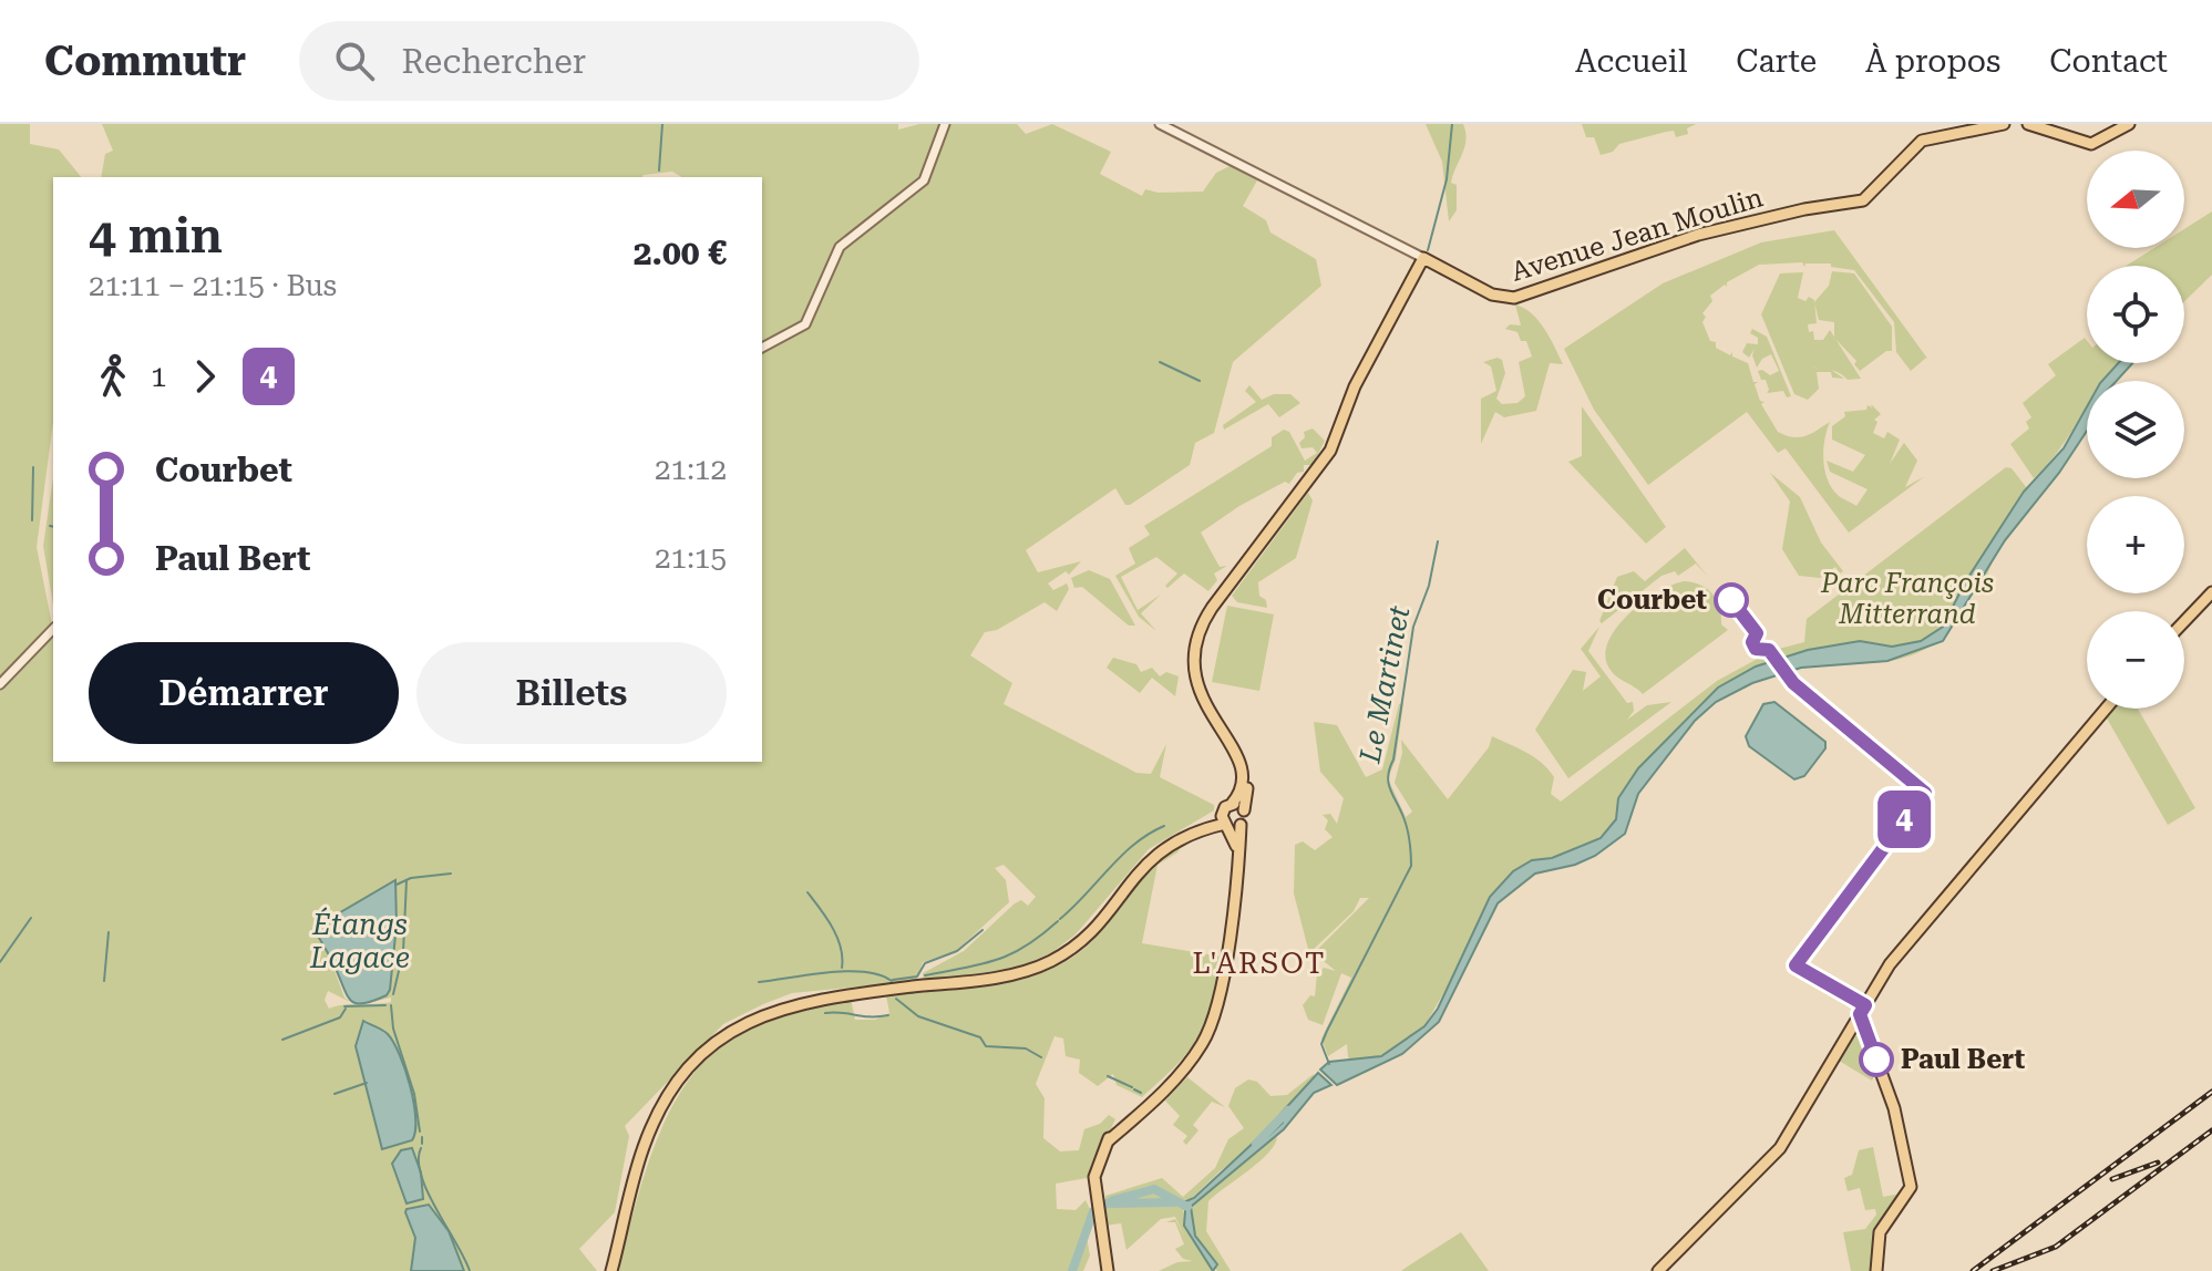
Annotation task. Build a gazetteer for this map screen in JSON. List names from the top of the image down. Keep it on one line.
{"streets":{"main road":["Avenue Jean Moulin"]},"districts":["L'ARSOT"],"water":["Le Martinet","Étangs Lagace"],"parks":["Parc François Mitterrand"],"places":["Courbet","Paul Bert"],"lines":["bus line 4"],"north":"left","page":{"header":"Commutr","search":"Rechercher","nav":["Accueil","Carte","À propos","Contact"],"on_map":"4","map_buttons":["+","−"],"heading":["4 min","21:11 – 21:15 · Bus","2.00 €"],"legs":["1","4"],"list":[{"name":"Courbet","value":"21:12"},{"name":"Paul Bert","value":"21:15"}],"buttons":["Démarrer","Billets"]}}
